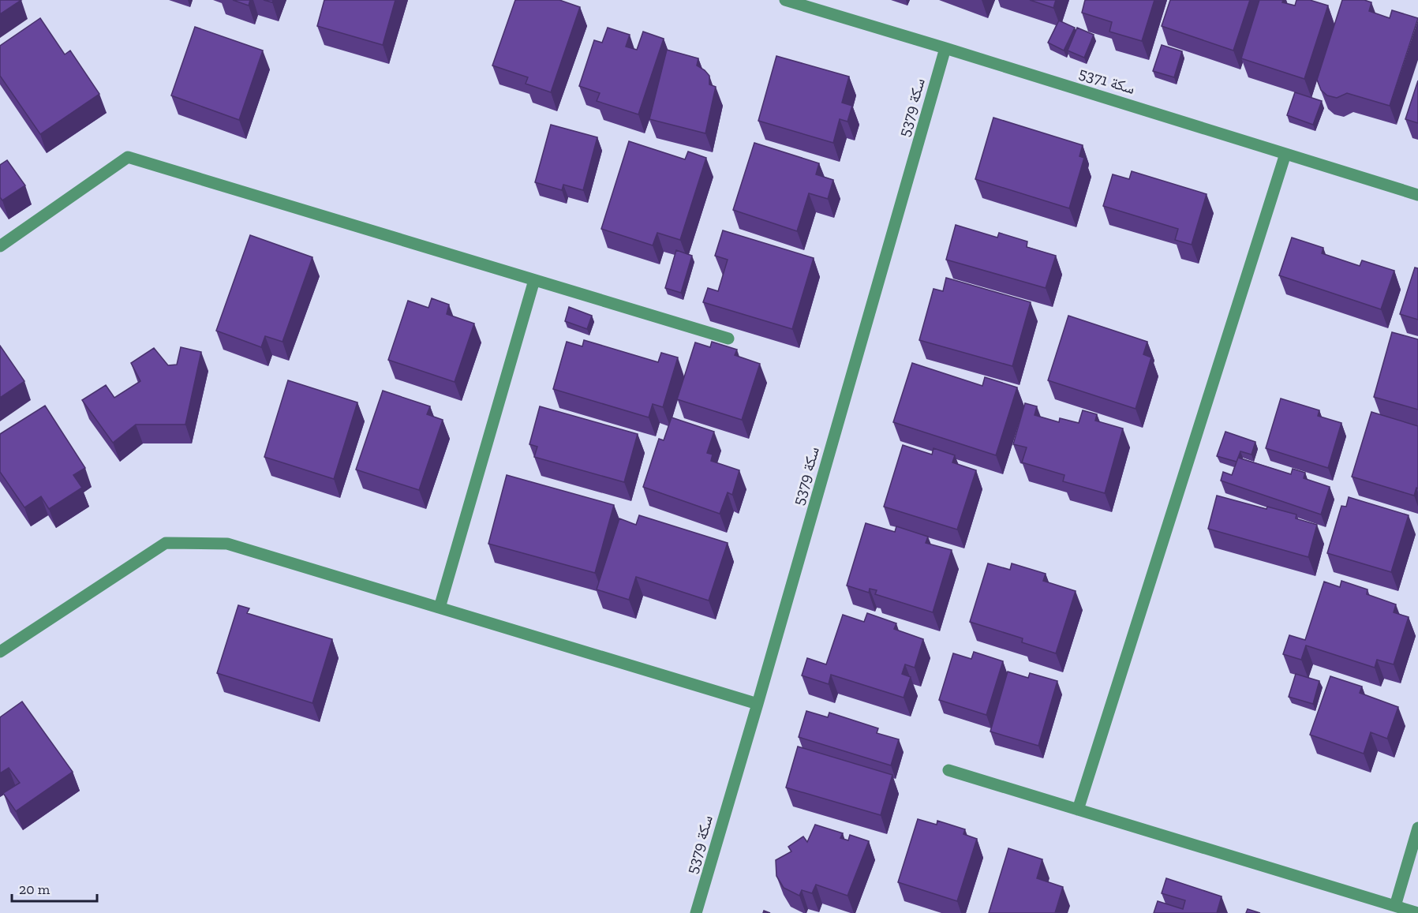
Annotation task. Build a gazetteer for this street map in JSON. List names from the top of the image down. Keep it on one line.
{"streets":{"street":["سكة 5371","سكة 5379"]},"crossings":[["سكة 5371","سكة 5379"]],"scale_bar":"20 m"}
